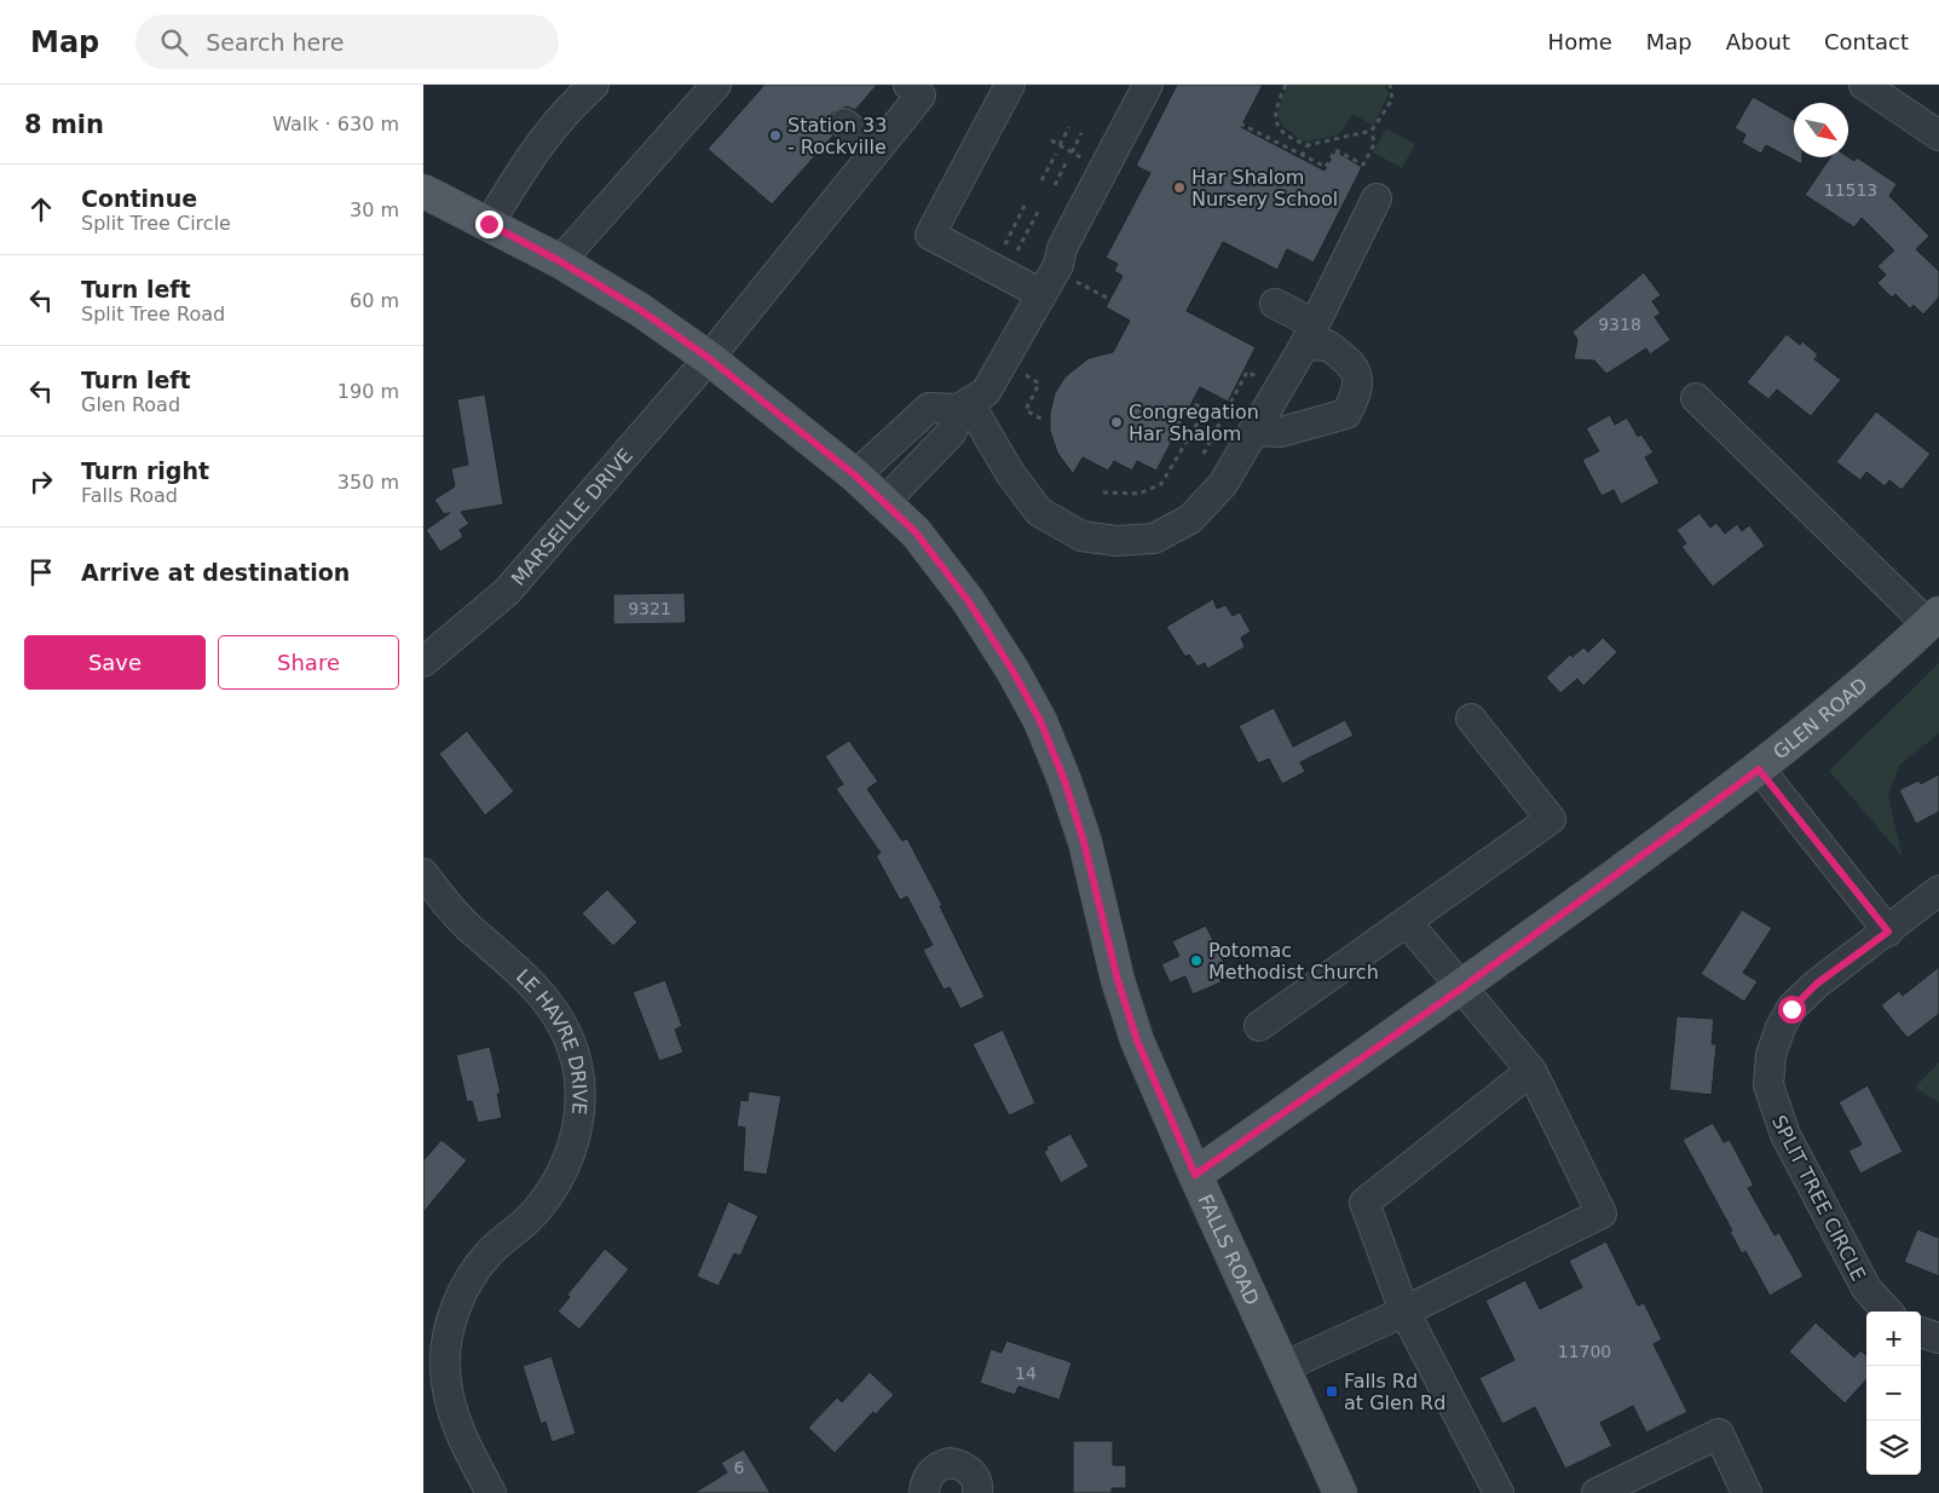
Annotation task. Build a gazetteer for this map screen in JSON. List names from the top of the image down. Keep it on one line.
{"streets":{"main road":["GLEN ROAD","FALLS ROAD"],"street":["MARSEILLE DRIVE","LE HAVRE DRIVE","SPLIT TREE CIRCLE"]},"crossings":[["MARSEILLE DRIVE","FALLS ROAD"],["GLEN ROAD","FALLS ROAD"]],"places":{"other":["Station 33 - Rockville","Har Shalom Nursery School","Congregation Har Shalom","Potomac Methodist Church"],"transit":["Falls Rd at Glen Rd"]},"house_numbers":["11513","9318","9321","11700","14","6"],"north":"bottom right","page":{"header":"Map","search":"Search here","nav":["Home","Map","About","Contact"],"heading":["8 min","Walk · 630 m"],"list":[["Continue","Split Tree Circle","30 m"],["Turn left","Split Tree Road","60 m"],["Turn left","Glen Road","190 m"],["Turn right","Falls Road","350 m"],"Arrive at destination"],"buttons":["Save","Share"],"map_buttons":["+","−"]}}
